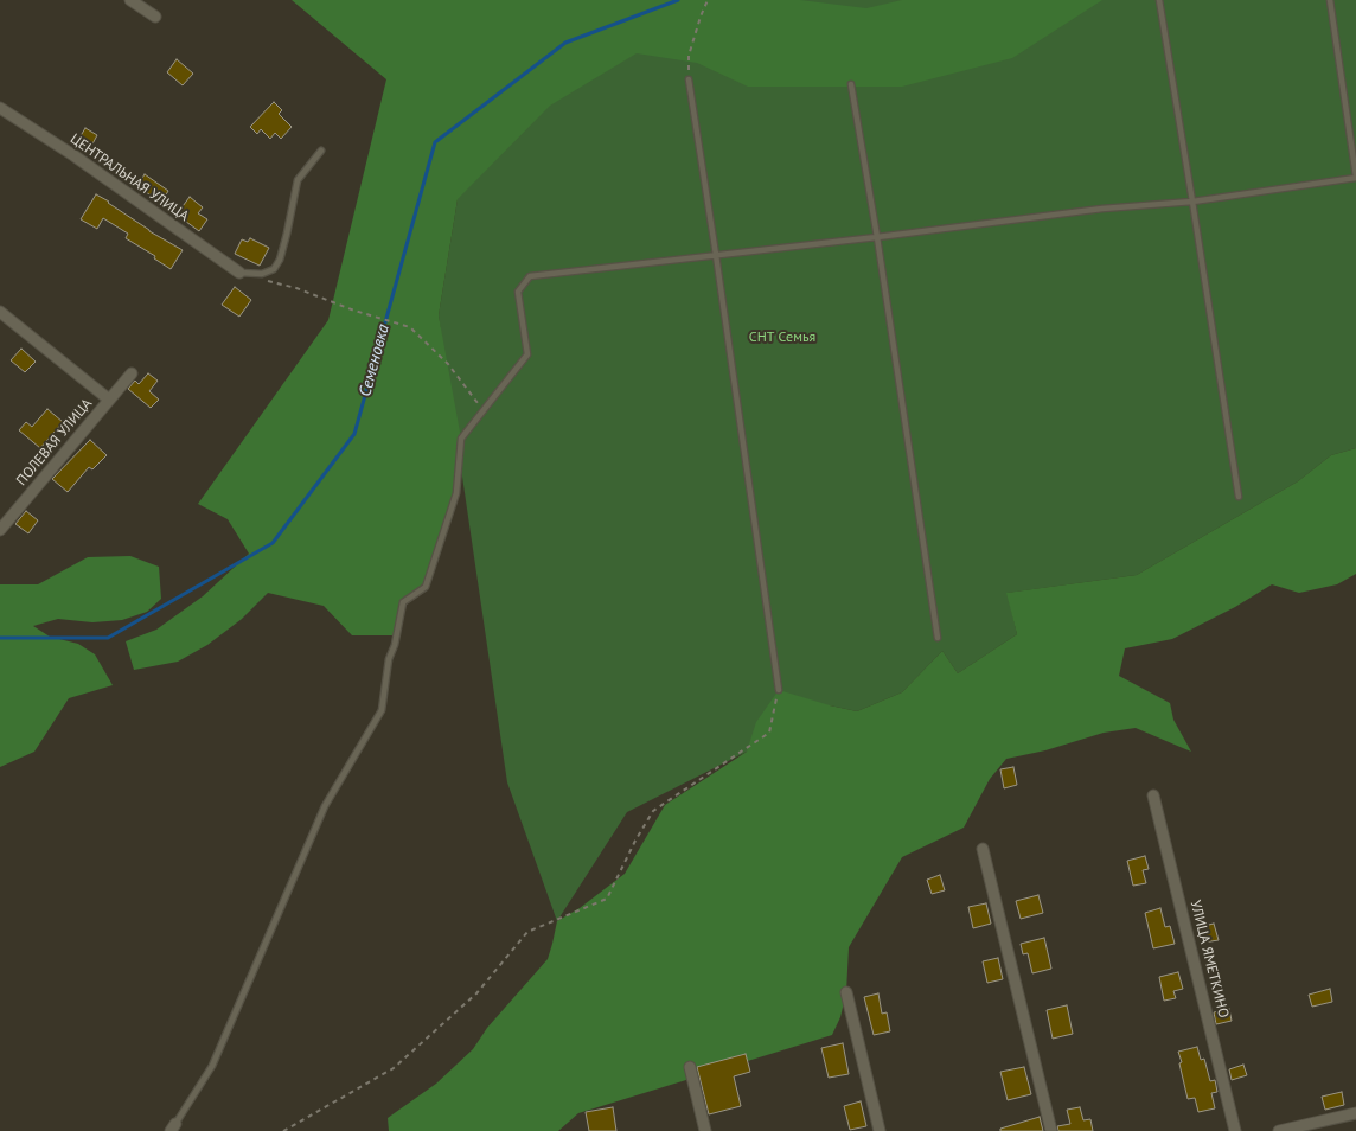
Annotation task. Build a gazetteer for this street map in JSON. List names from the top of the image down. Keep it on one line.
{"streets":{"street":["ЦЕНТРАЛЬНАЯ УЛИЦА","ПОЛЕВАЯ УЛИЦА","УЛИЦА ЯМЕТКИНО"]},"water":["Семеновка"],"parks":["СНТ Семья"]}
